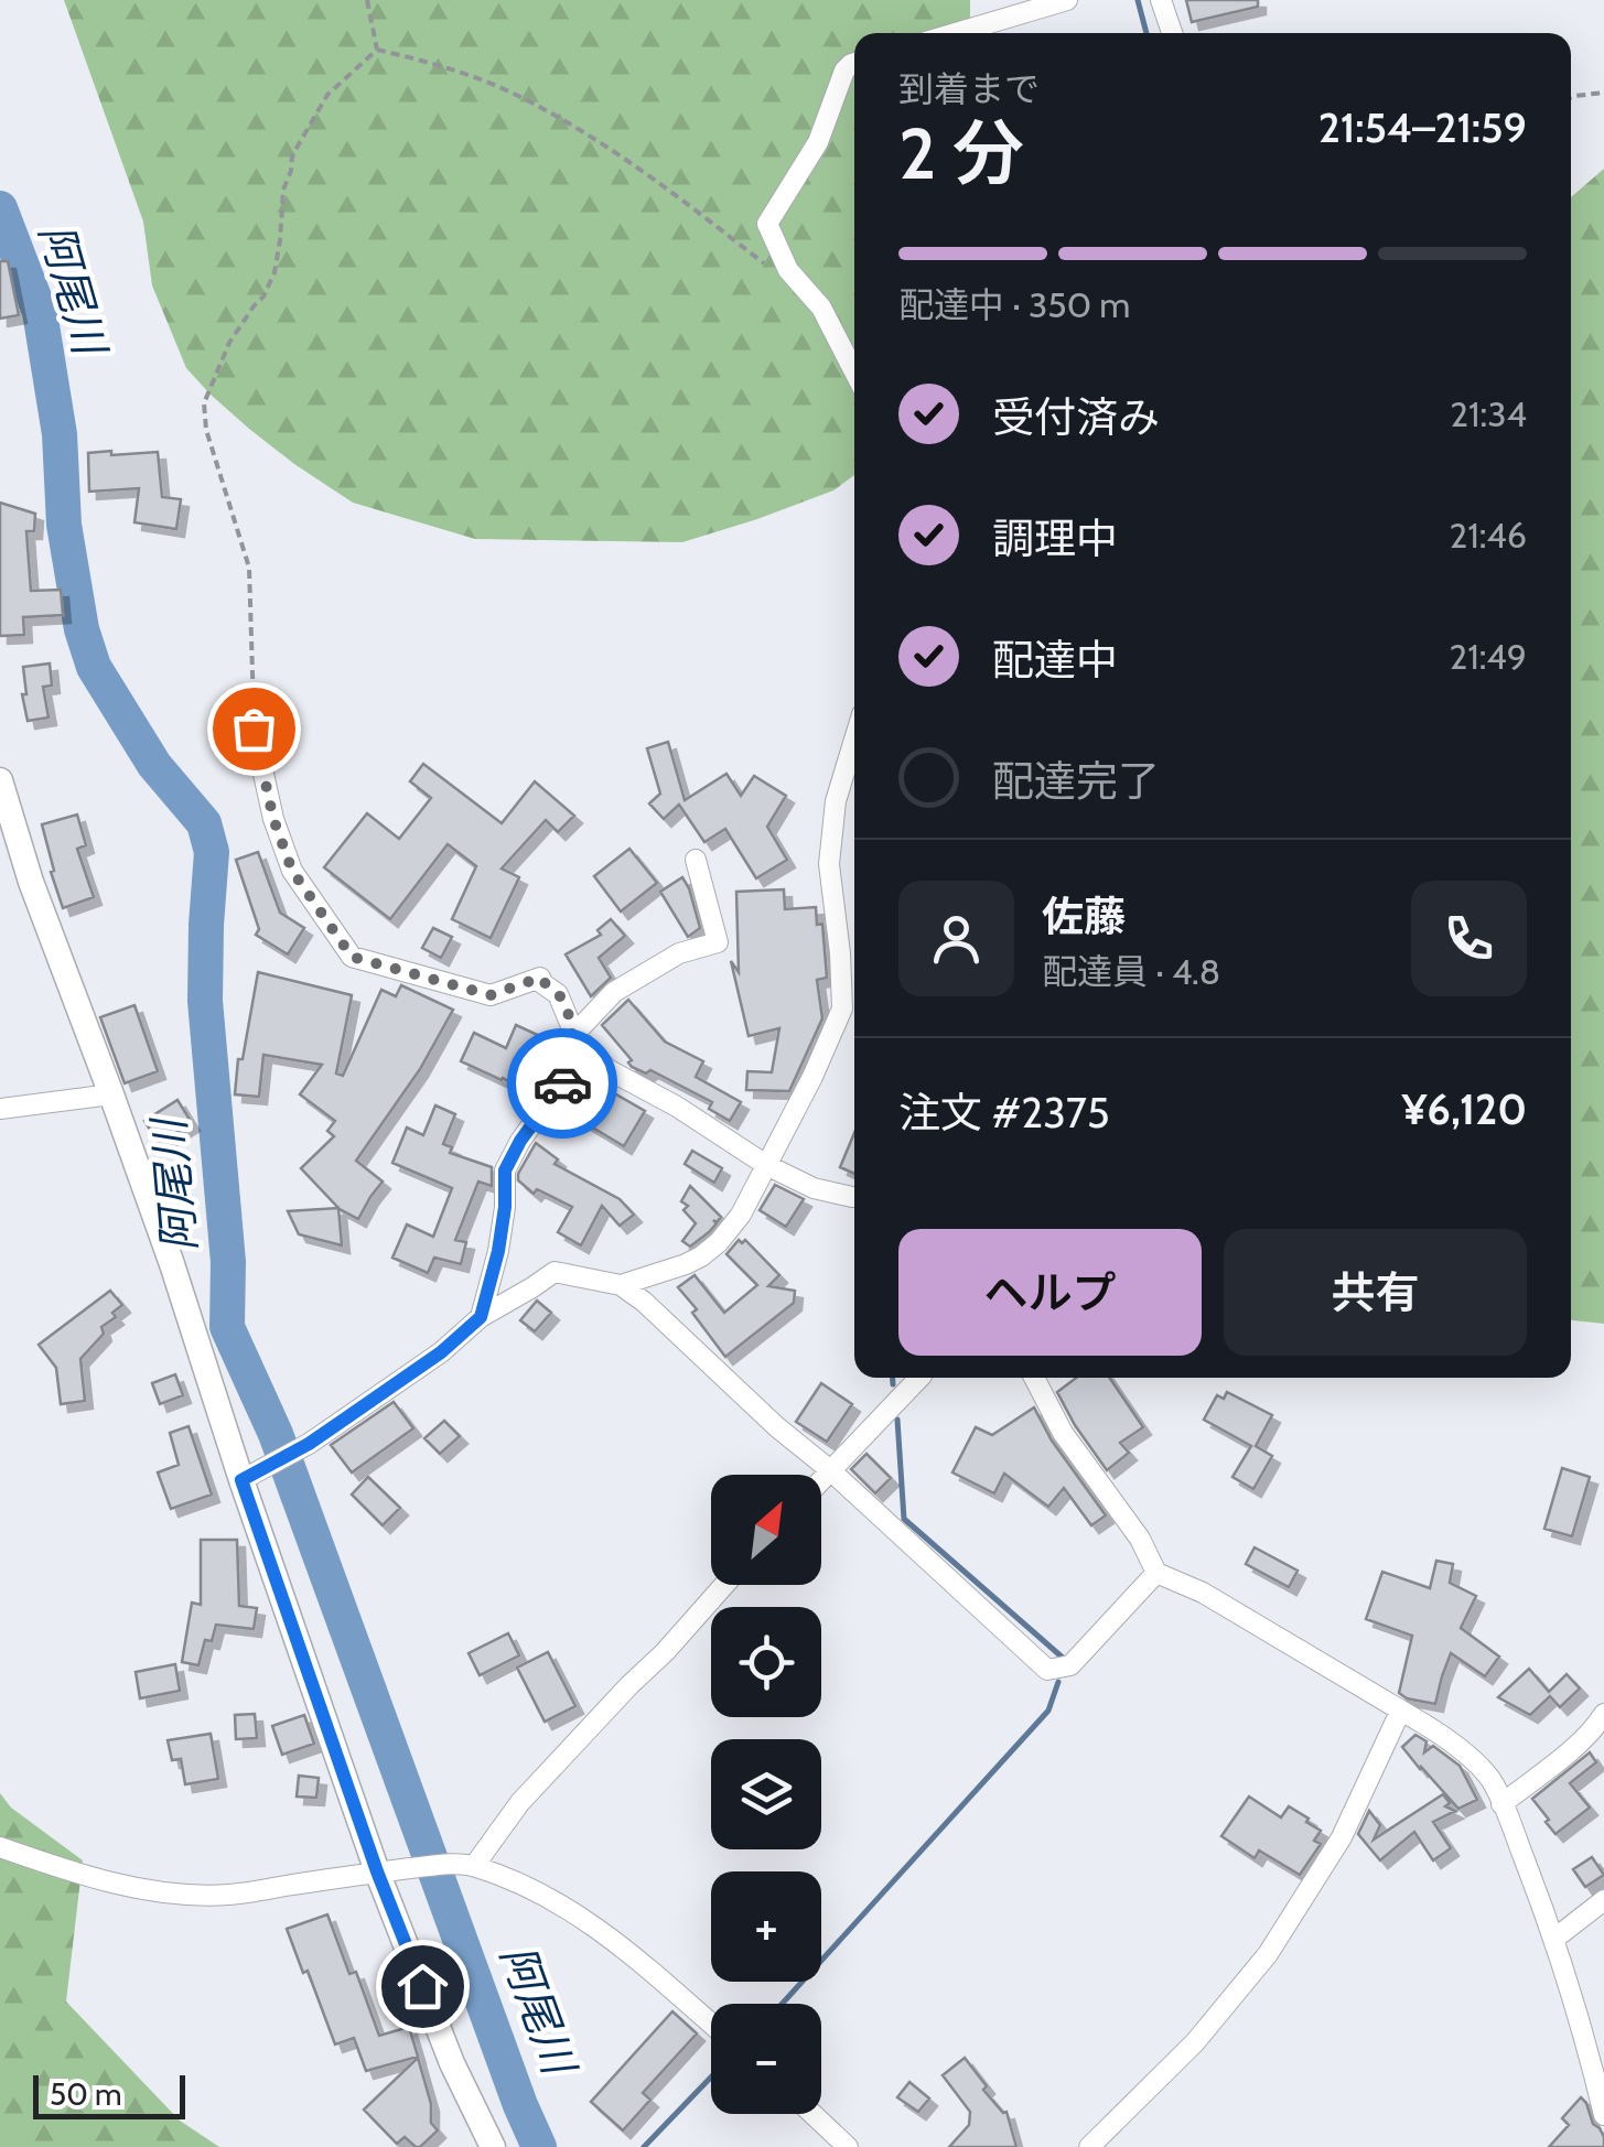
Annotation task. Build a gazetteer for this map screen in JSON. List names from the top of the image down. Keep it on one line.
{"water":["阿尾川"],"scale_bar":"50 m","north":"top right","page":{"heading":["2 分","到着まで","21:54–21:59"],"panel":["佐藤","配達員 · 4.8","注文 #2375","¥6,120"],"bar":"配達中 · 350 m","list":[["受付済み","21:34"],["調理中","21:46"],["配達中","21:49"],"配達完了"],"buttons":["ヘルプ","共有"],"map_buttons":["+","−"],"scale":"50 m"}}
